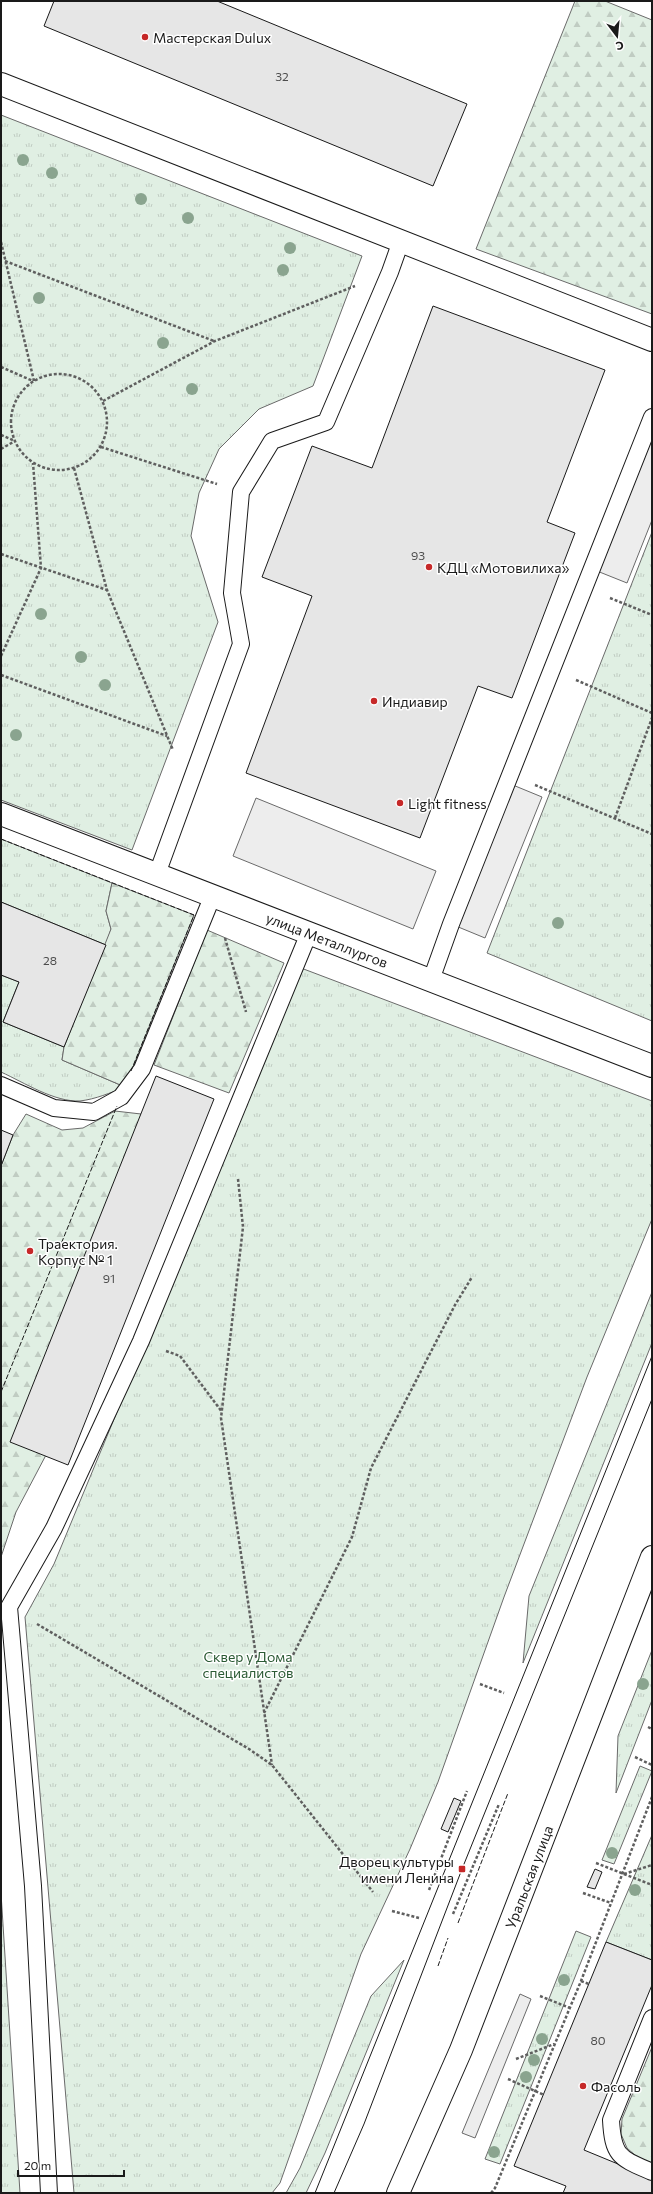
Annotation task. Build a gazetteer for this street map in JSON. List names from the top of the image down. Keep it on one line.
{"streets":{"street":["улица Металлургов","Уральская улица"]},"parks":["Сквер у Дома специалистов"],"places":{"other":["Мастерская Dulux","КДЦ «Мотовилиха»","Индиавир","Light fitness","Траектория. Корпус № 1","Фасоль"],"transit":["Дворец культуры имени Ленина"]},"house_numbers":["32","93","28","91","80"],"scale_bar":"20 m","north":"bottom"}
